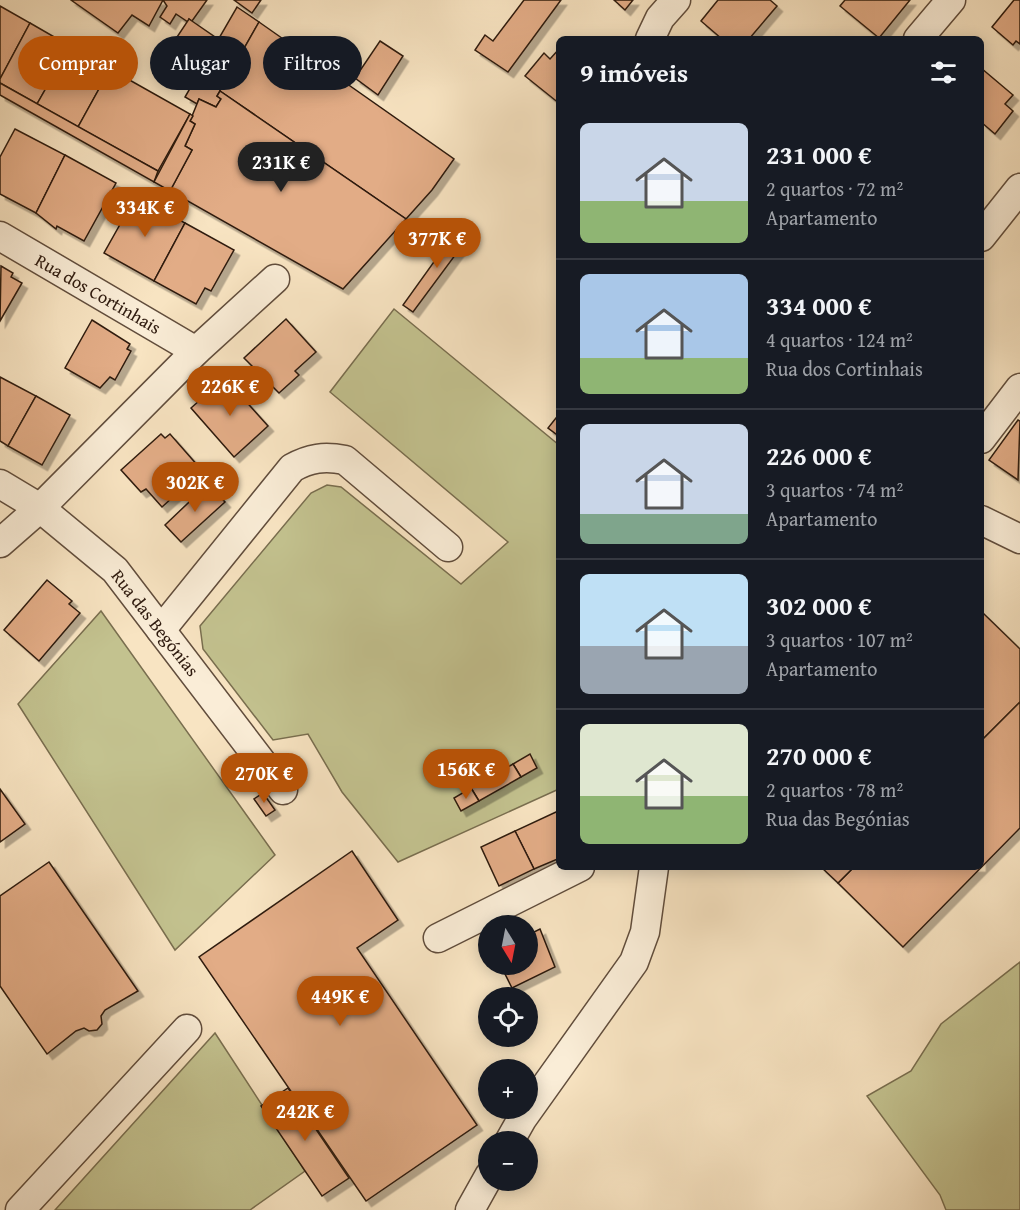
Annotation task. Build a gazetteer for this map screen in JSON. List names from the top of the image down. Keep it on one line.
{"streets":{"street":["Rua dos Cortinhais","Rua das Begónias"]},"north":"bottom","page":{"chip":["Comprar","Alugar","Filtros"],"heading":"9 imóveis","list":[{"name":"231 000 €","note":"2 quartos · 72 m² · Apartamento"},{"name":"334 000 €","note":"4 quartos · 124 m² · Rua dos Cortinhais"},{"name":"226 000 €","note":"3 quartos · 74 m² · Apartamento"},{"name":"302 000 €","note":"3 quartos · 107 m² · Apartamento"},{"name":"270 000 €","note":"2 quartos · 78 m² · Rua das Begónias"}],"price":["231K €","334K €","377K €","226K €","302K €","156K €","270K €","449K €","242K €"],"map_buttons":["+","−"]}}
